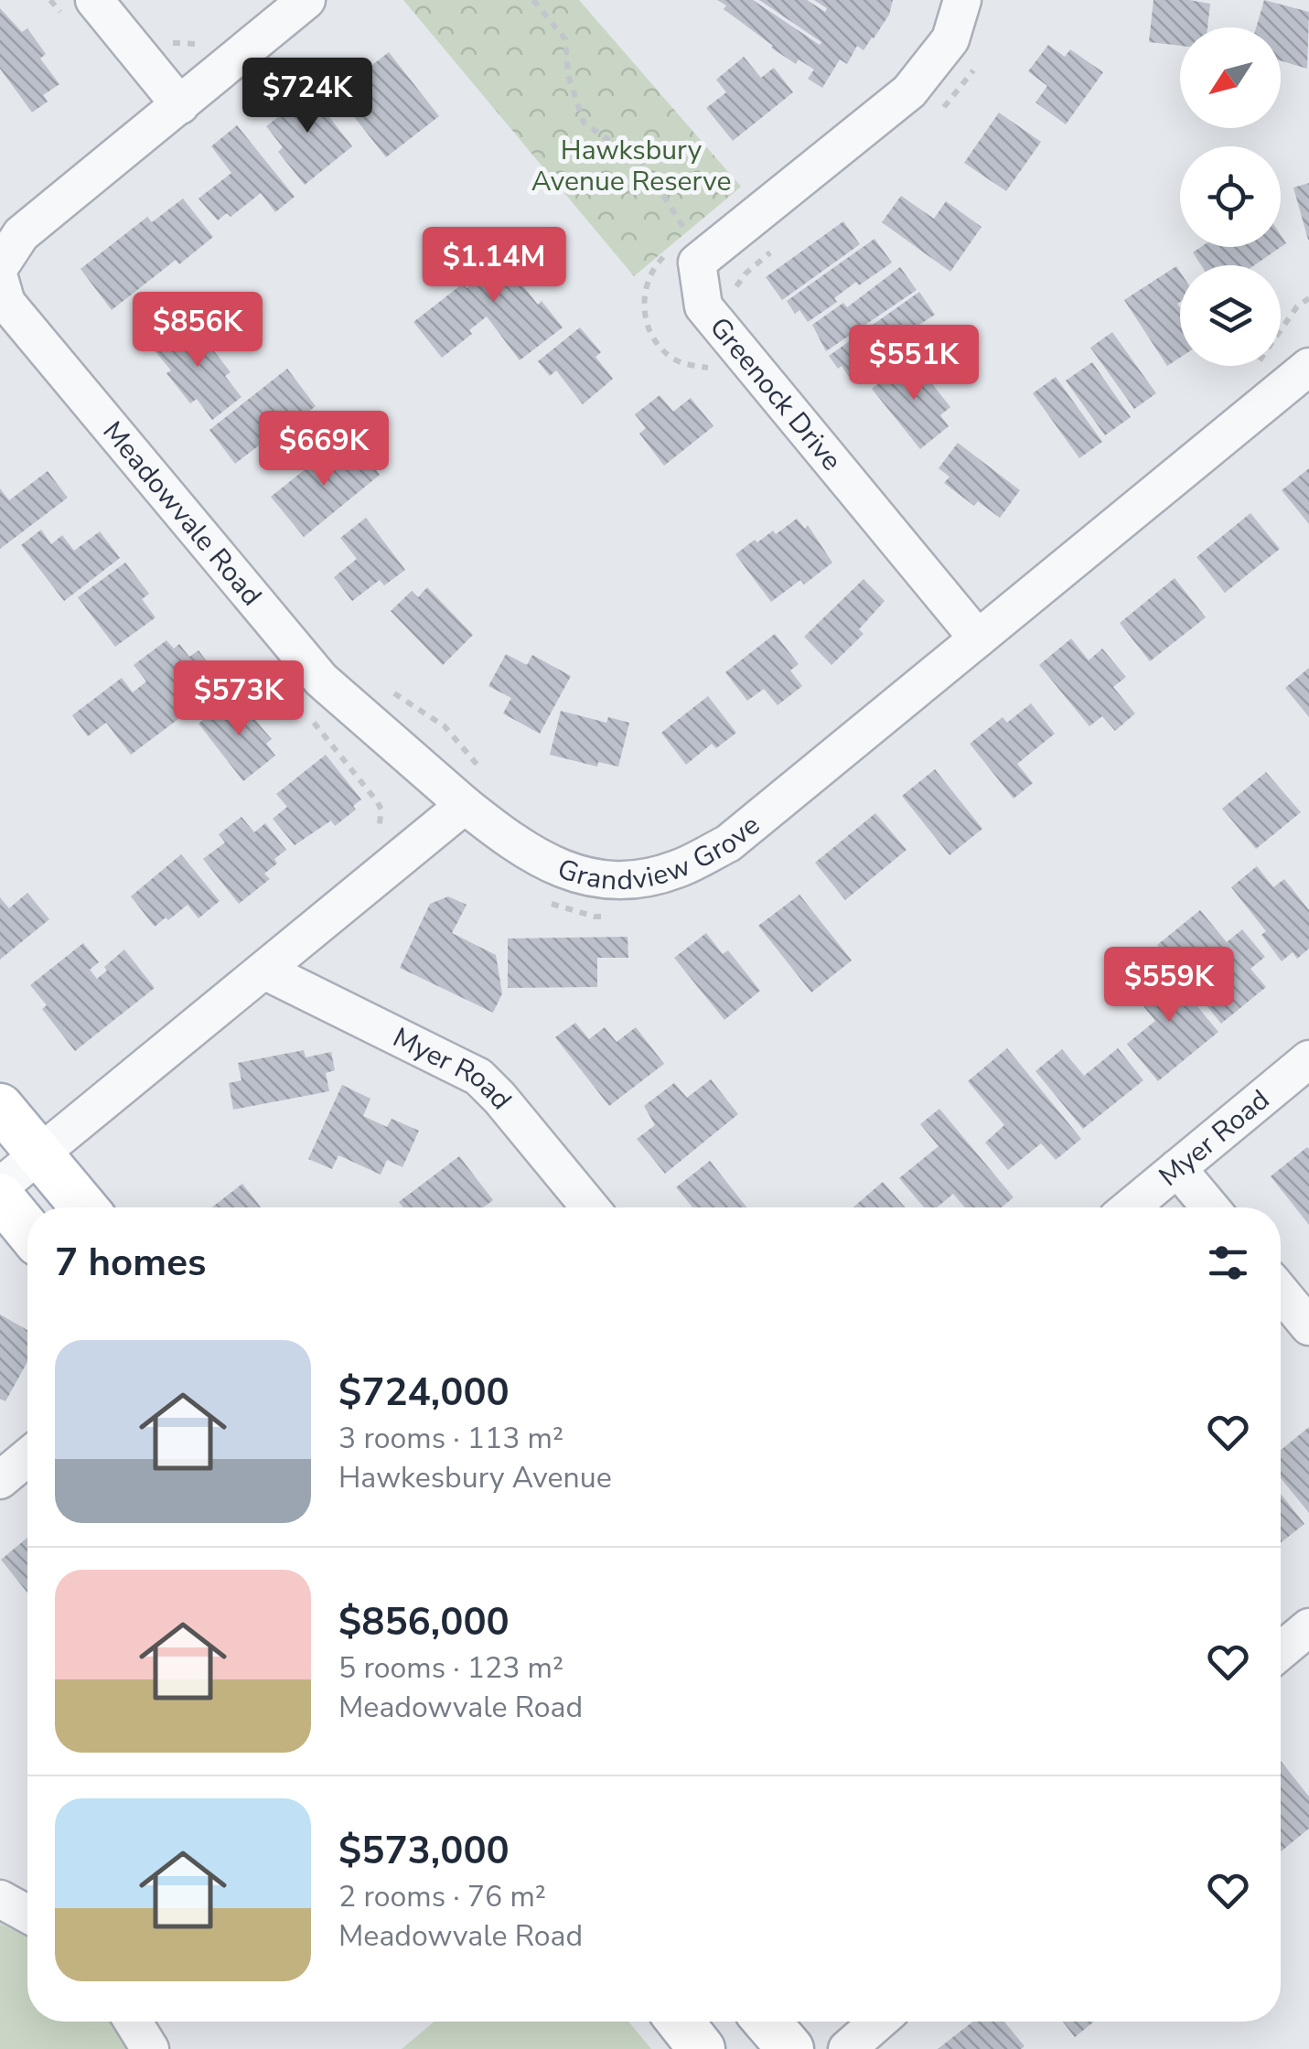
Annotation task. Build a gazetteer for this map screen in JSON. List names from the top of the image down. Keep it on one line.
{"streets":{"street":["Greenock Drive","Meadowvale Road","Grandview Grove","Myer Road"]},"crossings":[["Greenock Drive","Grandview Grove"],["Meadowvale Road","Grandview Grove"]],"parks":["Hawksbury Avenue Reserve"],"north":"bottom left","page":{"price":["$724K","$1.14M","$856K","$551K","$669K","$573K","$559K"],"heading":"7 homes","list":[{"name":"$724,000","note":"3 rooms · 113 m² · Hawkesbury Avenue"},{"name":"$856,000","note":"5 rooms · 123 m² · Meadowvale Road"},{"name":"$573,000","note":"2 rooms · 76 m² · Meadowvale Road"}]}}
